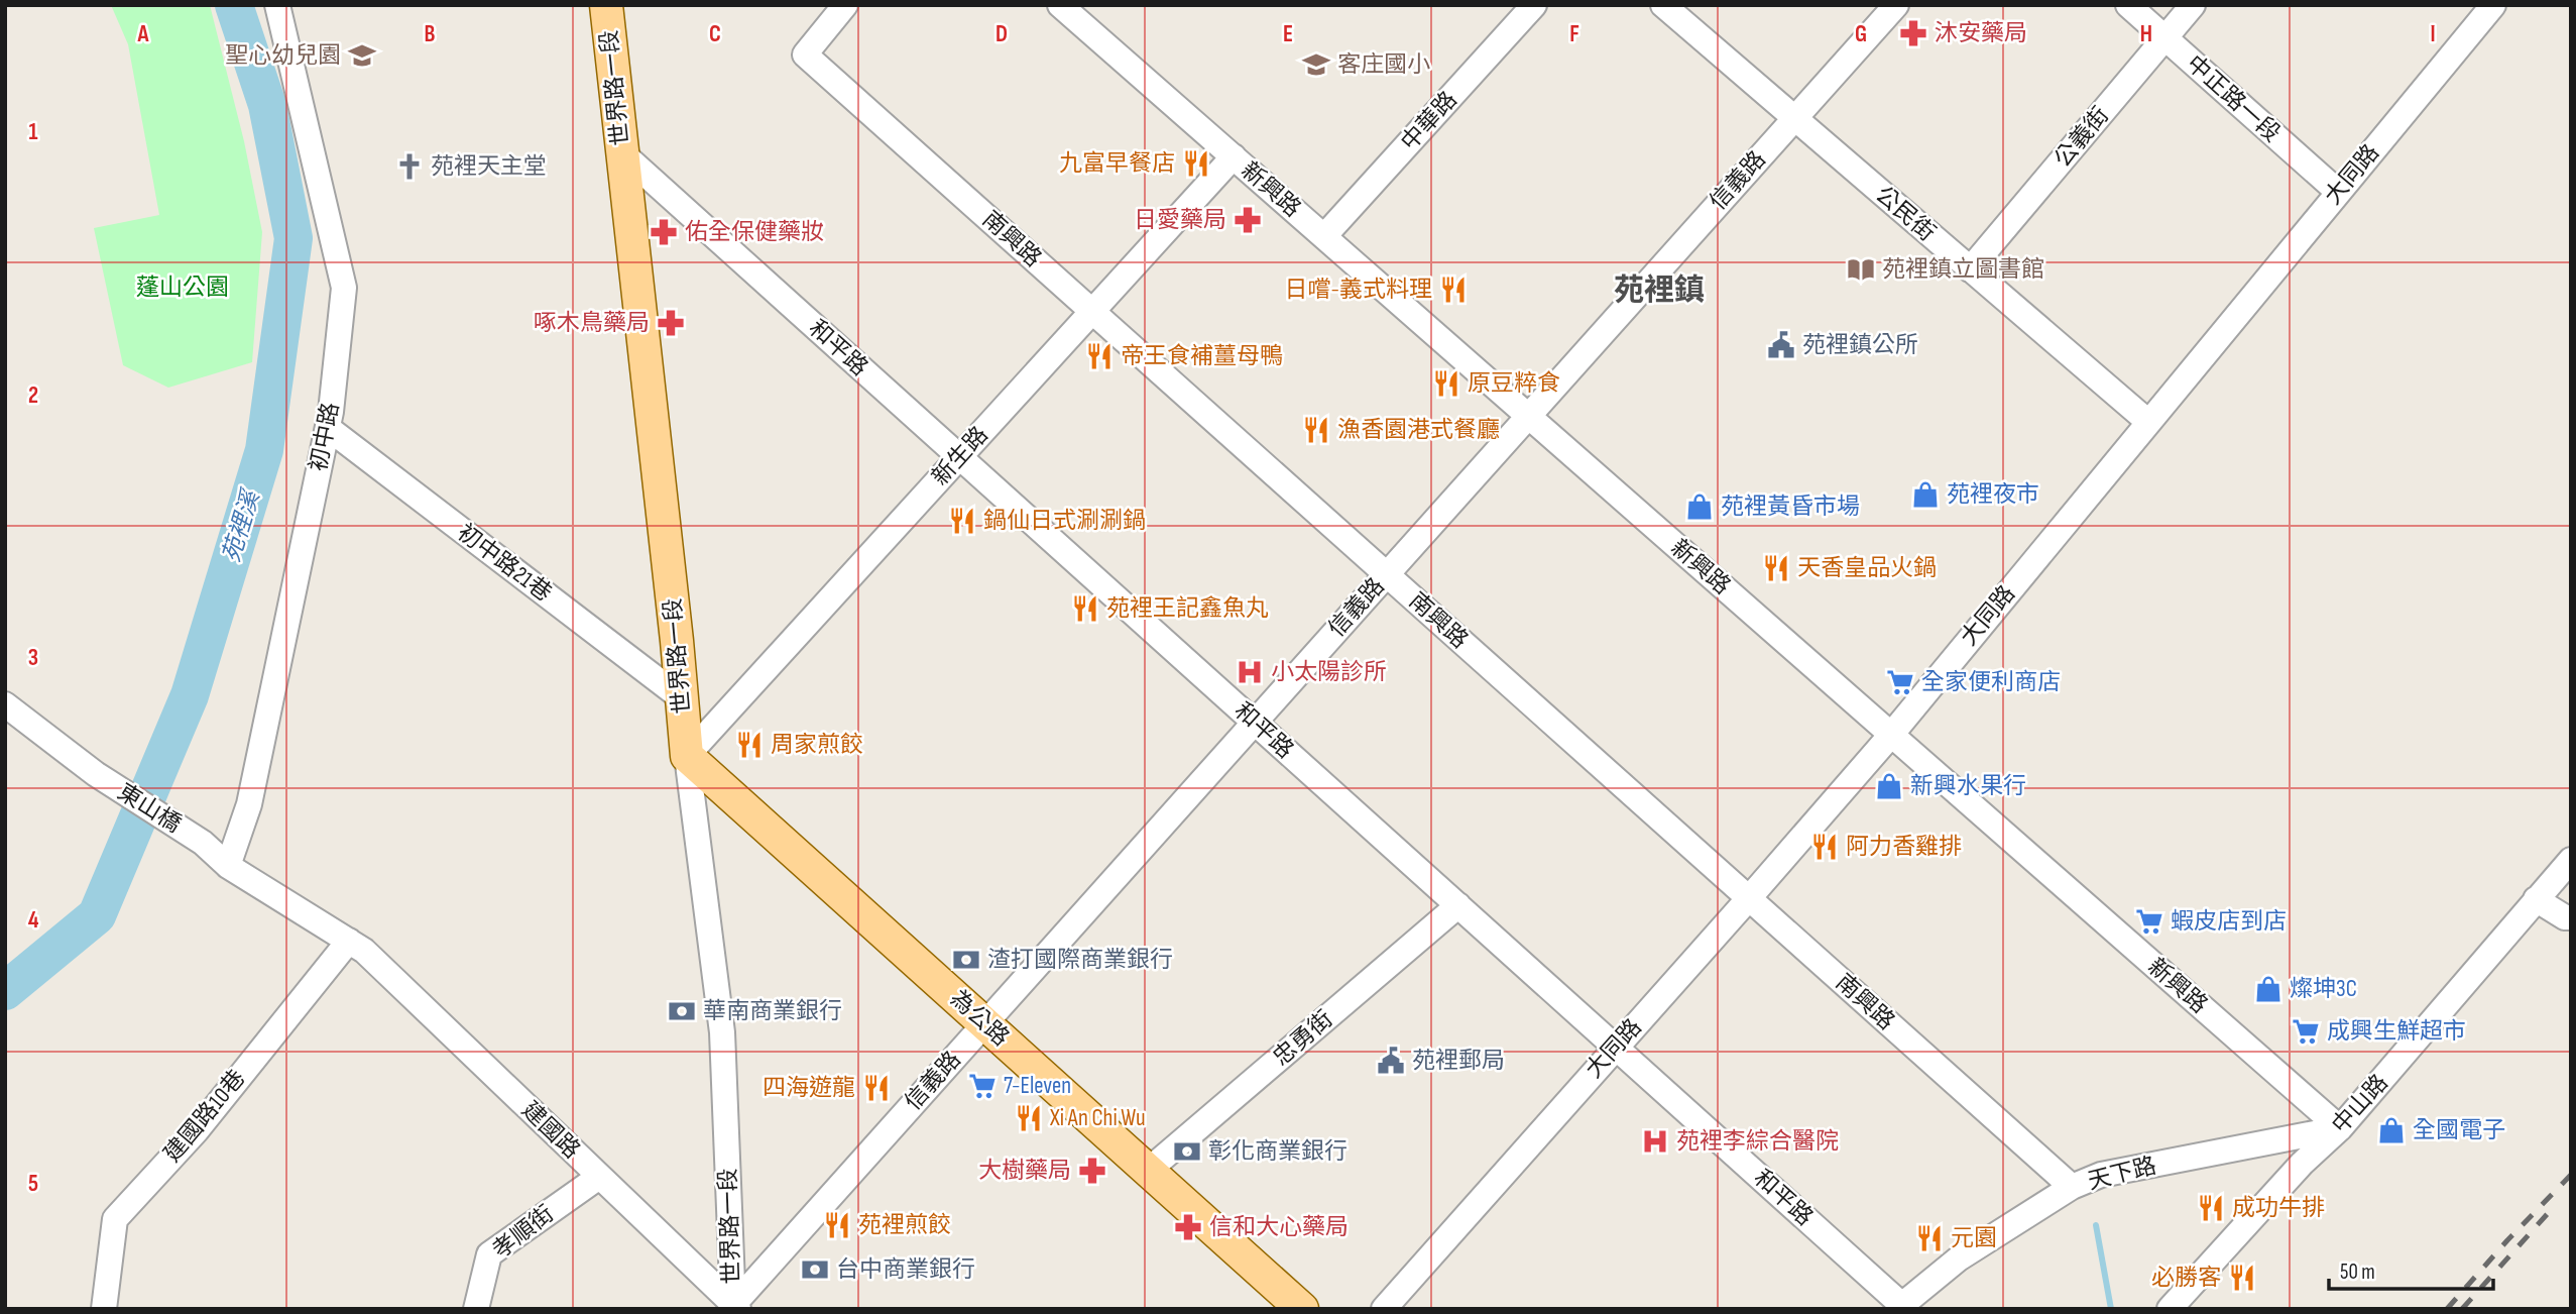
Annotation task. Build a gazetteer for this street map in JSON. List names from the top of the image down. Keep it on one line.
{"streets":{"main road":["世界路一段","為公路"],"street":["中正路一段","中華路","公義街","大同路","信義路","新興路","公民街","南興路","和平路","初中路","新生路","初中路21巷","東山橋","忠勇街","中山路","建國路10巷","建國路","天下路","孝順街"]},"crossings":[["世界路一段","信義路"],["世界路一段","和平路"],["世界路一段","新生路"],["世界路一段","初中路21巷"],["世界路一段","為公路"],["世界路一段","建國路"],["中正路一段","公義街"],["中正路一段","大同路"],["中華路","新興路"],["公義街","公民街"],["大同路","新興路"],["大同路","公民街"],["大同路","南興路"],["大同路","和平路"],["信義路","新興路"],["信義路","公民街"],["信義路","南興路"],["信義路","和平路"],["信義路","為公路"],["信義路","建國路"],["新興路","新生路"],["新興路","中山路"],["新興路","天下路"],["南興路","新生路"],["南興路","天下路"],["和平路","新生路"],["和平路","忠勇街"],["和平路","天下路"],["初中路","初中路21巷"],["初中路","東山橋"],["初中路","建國路"],["新生路","為公路"],["東山橋","建國路"],["為公路","忠勇街"],["中山路","天下路"],["建國路10巷","建國路"],["建國路","孝順街"]],"districts":["苑裡鎮"],"water":["苑裡溪"],"parks":["蓬山公園"],"places":{"pharmacy":["沐安藥局","日愛藥局","佑全保健藥妝","啄木鳥藥局","大樹藥局","信和大心藥局"],"school or university":["聖心幼兒園","客庄國小"],"restaurant":["九富早餐店","日嚐-義式料理","帝王食補薑母鴨","原豆粹食","漁香園港式餐廳","鍋仙日式涮涮鍋","天香皇品火鍋","苑裡王記鑫魚丸","周家煎餃","阿力香雞排","四海遊龍","Xi An Chi Wu","成功牛排","苑裡煎餃","元園","必勝客"],"church":["苑裡天主堂"],"library":["苑裡鎮立圖書館"],"public building":["苑裡鎮公所","苑裡郵局"],"shop":["苑裡夜市","苑裡黃昏市場","新興水果行","燦坤3C","全國電子"],"hospital":["小太陽診所","苑裡李綜合醫院"],"supermarket":["全家便利商店","蝦皮店到店","成興生鮮超市","7-Eleven"],"bank":["渣打國際商業銀行","華南商業銀行","彰化商業銀行","台中商業銀行"]},"scale_bar":"50 m","grid":{"columns":["A","B","C","D","E","F","G","H","I"],"rows":["1","2","3","4","5"]}}
